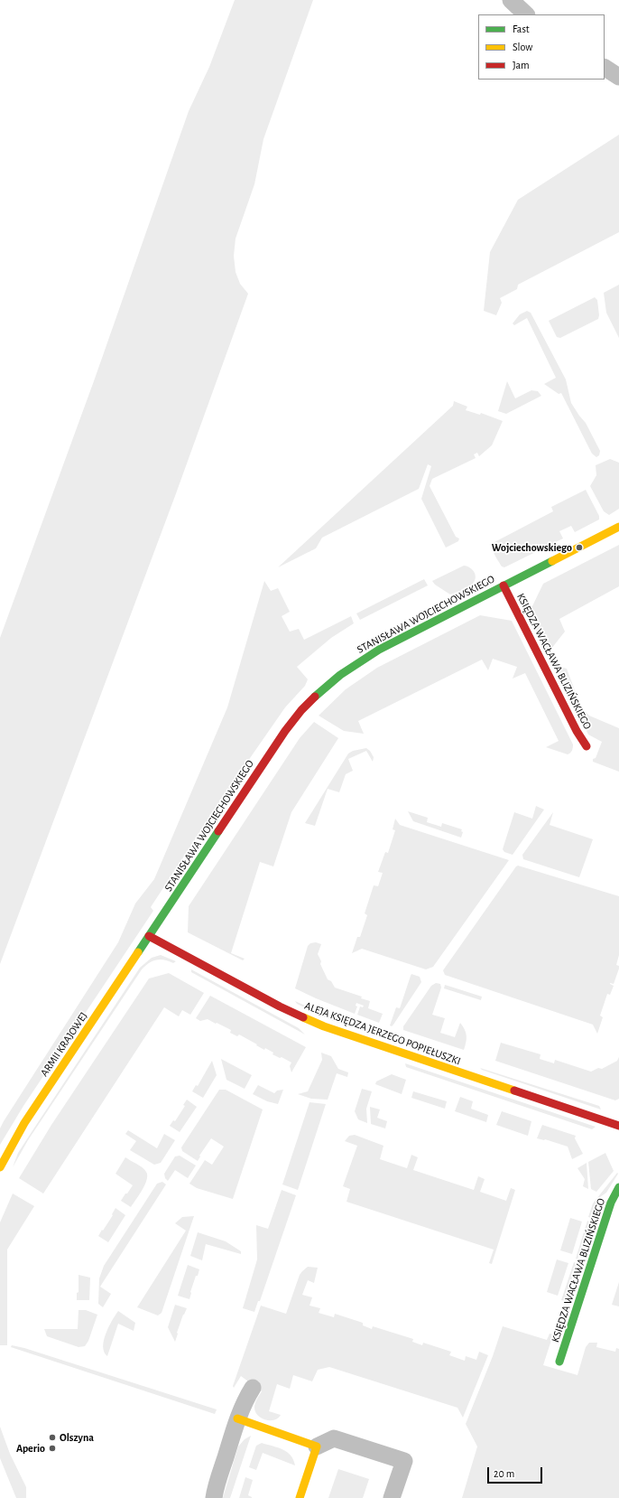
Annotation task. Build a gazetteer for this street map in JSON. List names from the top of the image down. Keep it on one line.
{"streets":{"street":["STANISŁAWA WOJCIECHOWSKIEGO","KSIĘDZA WACŁAWA BLIZIŃSKIEGO","ALEJA KSIĘDZA JERZEGO POPIEŁUSZKI","ARMII KRAJOWEJ"]},"crossings":[["STANISŁAWA WOJCIECHOWSKIEGO","KSIĘDZA WACŁAWA BLIZIŃSKIEGO"],["STANISŁAWA WOJCIECHOWSKIEGO","ALEJA KSIĘDZA JERZEGO POPIEŁUSZKI"],["STANISŁAWA WOJCIECHOWSKIEGO","ARMII KRAJOWEJ"],["ALEJA KSIĘDZA JERZEGO POPIEŁUSZKI","ARMII KRAJOWEJ"]],"places":["Wojciechowskiego","Olszyna","Aperio"],"legend":["Fast","Slow","Jam"],"scale_bar":"20 m"}
